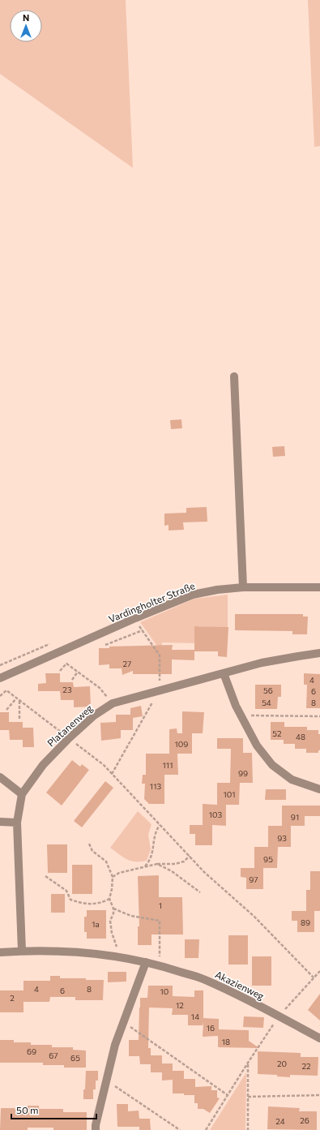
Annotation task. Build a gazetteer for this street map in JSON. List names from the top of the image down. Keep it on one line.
{"streets":{"street":["Vardingholter Straße","Platanenweg","Akazienweg"]},"crossings":[["Platanenweg","Akazienweg"]],"house_numbers":["27","4","23","56","6","54","8","52","48","109","111","99","113","101","103","91","93","95","97","1","89","1a","4","8","6","10","2","12","14","16","18","69","67","65","20","22","26","24"],"scale_bar":"50 m","north":"top"}
